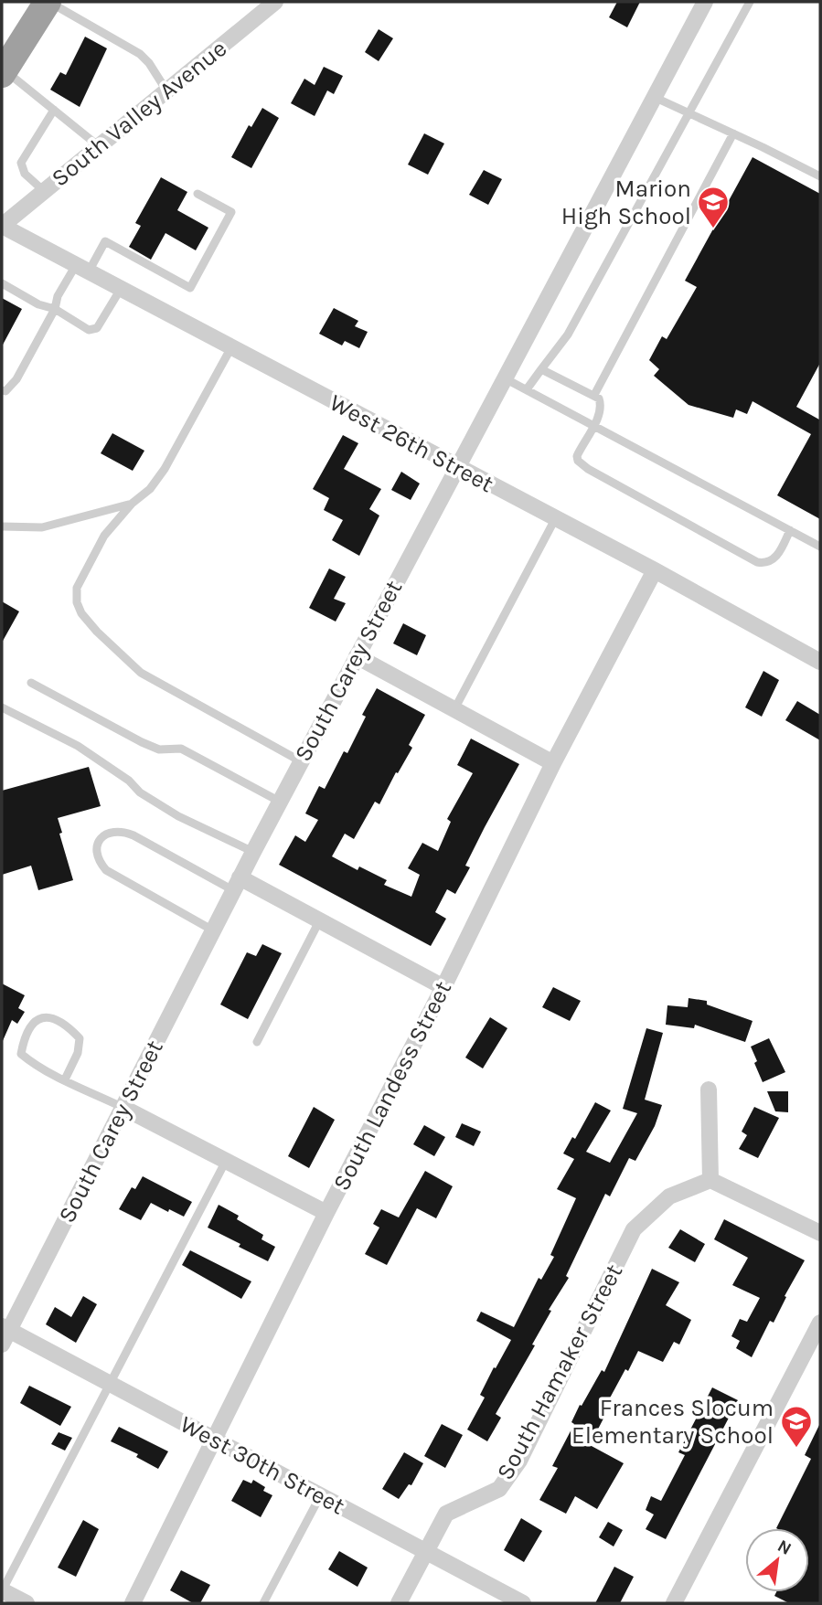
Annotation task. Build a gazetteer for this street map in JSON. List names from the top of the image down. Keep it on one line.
{"streets":{"street":["South Valley Avenue","West 26th Street","South Carey Street","South Landess Street","South Hamaker Street","West 30th Street"]},"crossings":[["South Valley Avenue","West 26th Street"],["West 26th Street","South Carey Street"],["West 26th Street","South Landess Street"],["South Carey Street","West 30th Street"],["South Landess Street","West 30th Street"],["South Hamaker Street","West 30th Street"]],"places":{"school or university":["Marion High School","Frances Slocum Elementary School"]},"north":"top right"}
